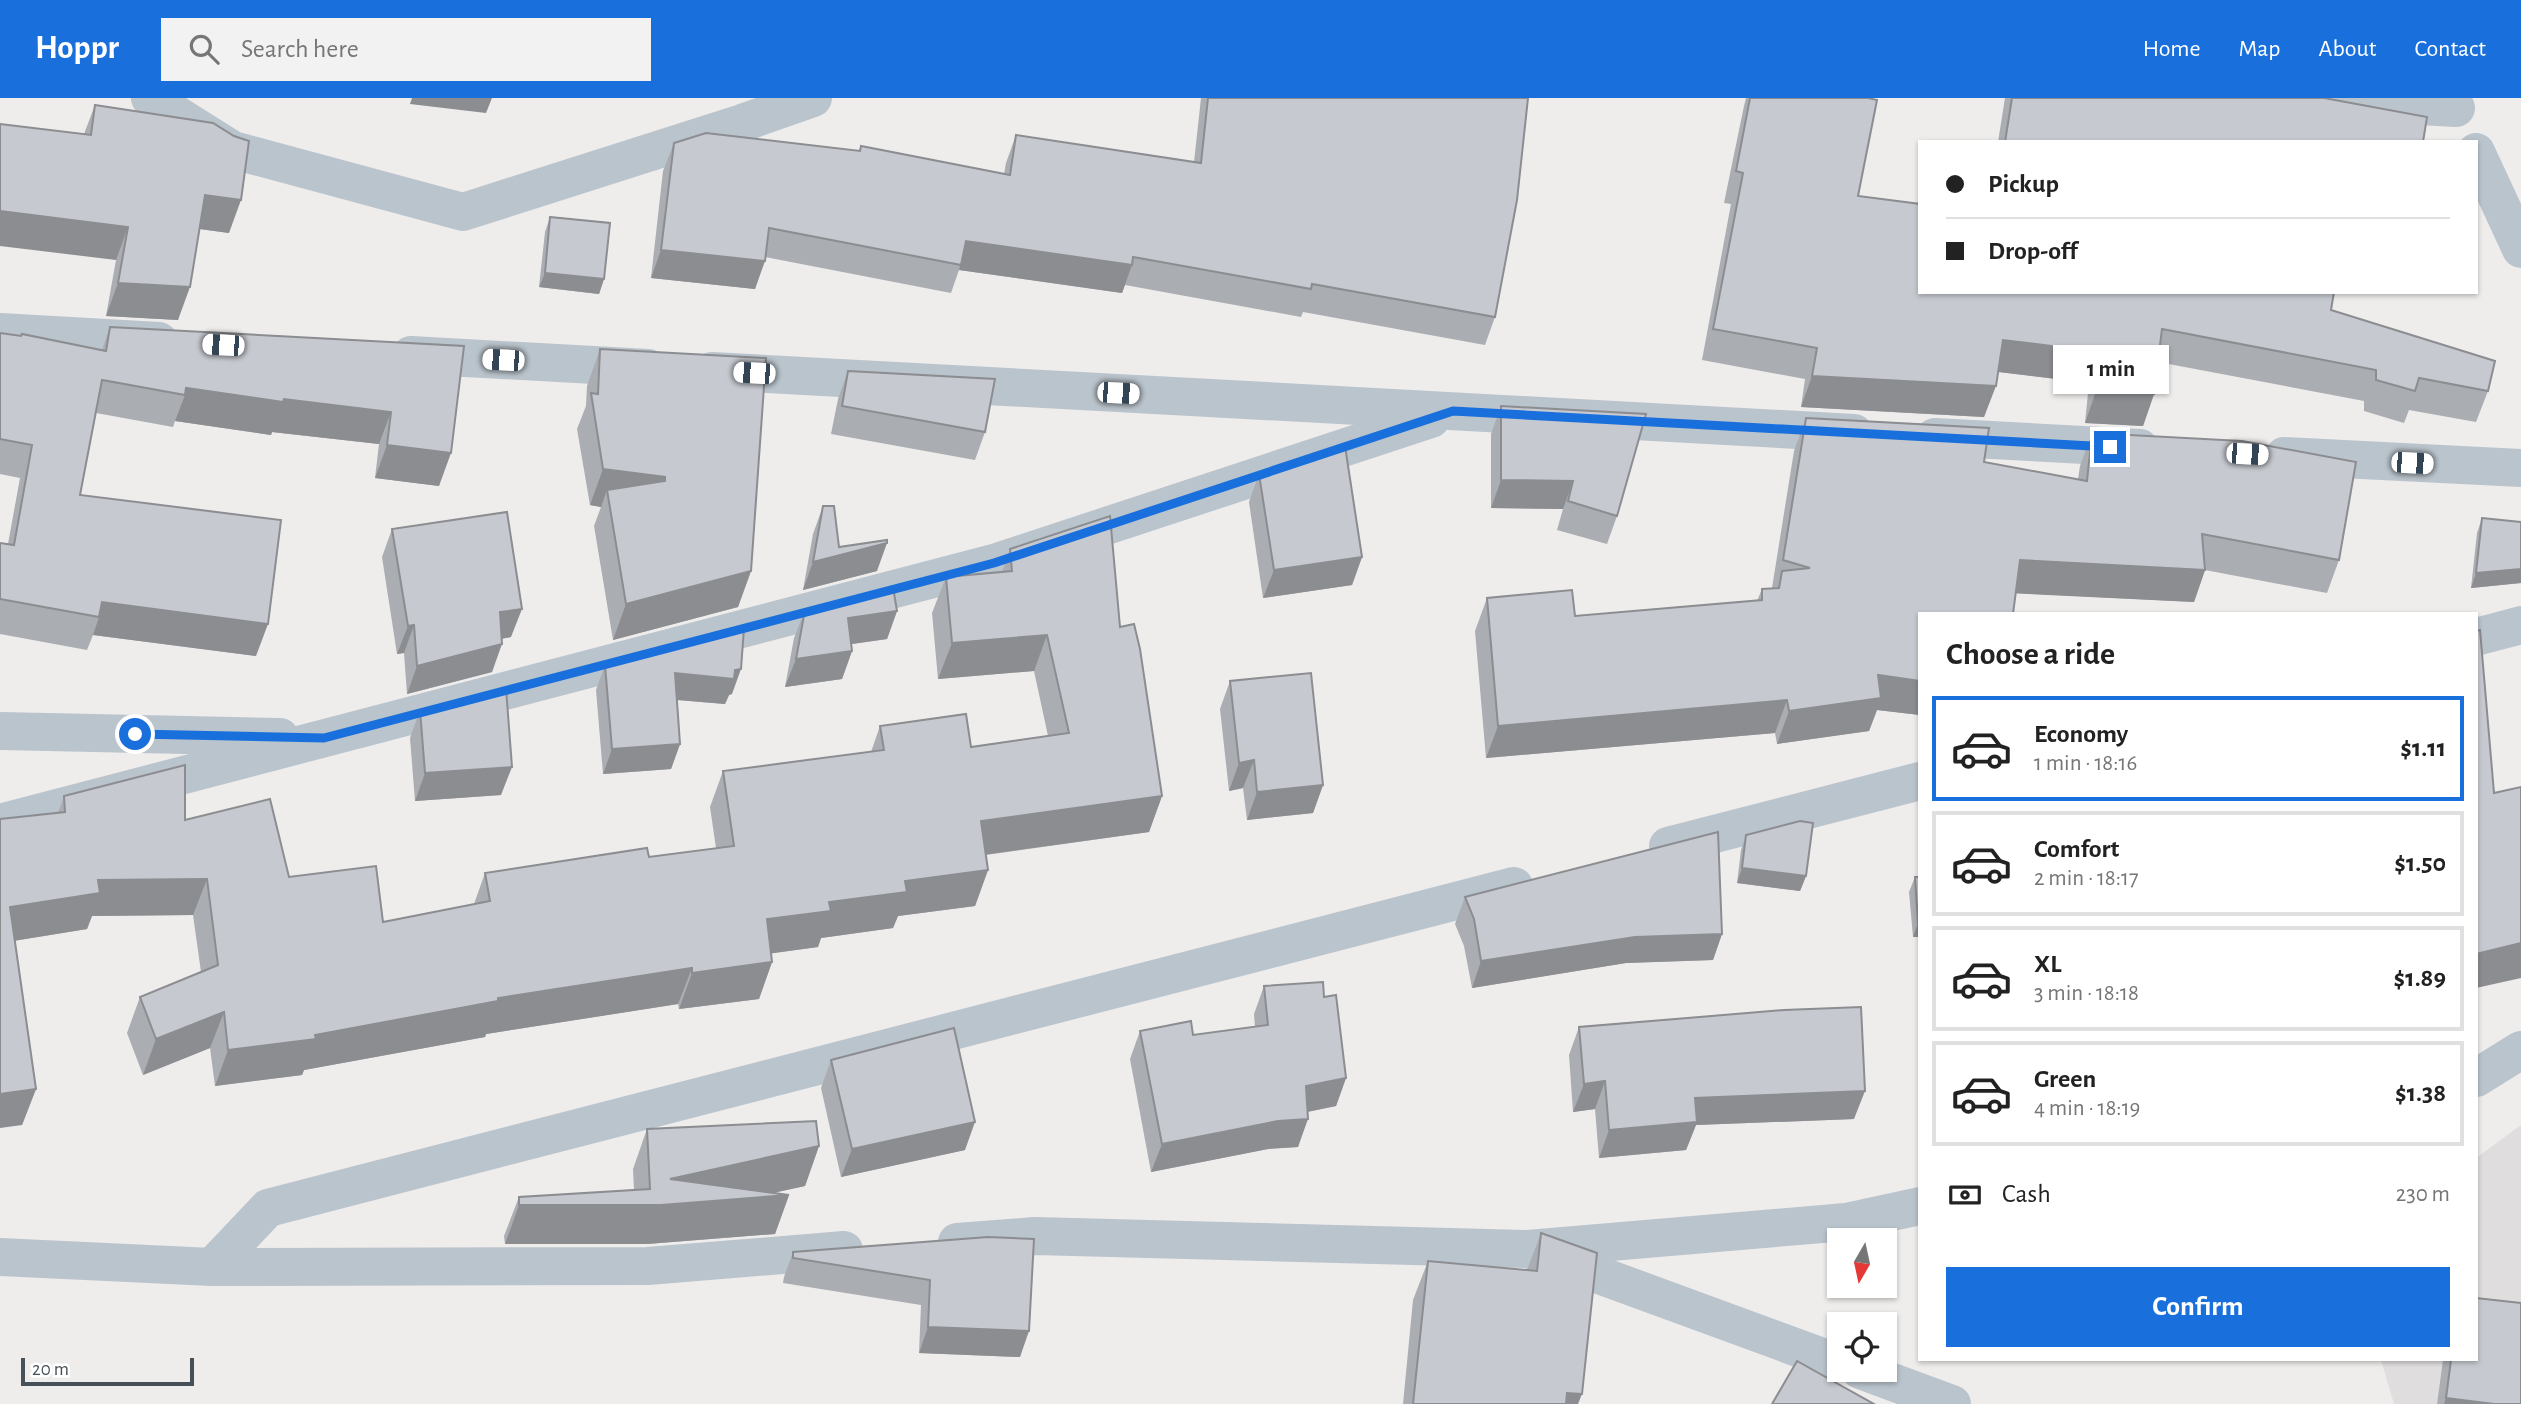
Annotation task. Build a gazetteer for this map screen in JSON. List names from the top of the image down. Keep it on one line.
{"scale_bar":"20 m","north":"bottom","page":{"header":"Hoppr","search":"Search here","nav":["Home","Map","About","Contact"],"banner":["Pickup","Drop-off"],"bubble":"1 min","heading":"Choose a ride","list":[{"name":"Economy","note":"1 min · 18:16","value":"$1.11"},{"name":"Comfort","note":"2 min · 18:17","value":"$1.50"},{"name":"XL","note":"3 min · 18:18","value":"$1.89"},{"name":"Green","note":"4 min · 18:19","value":"$1.38"}],"pay":["Cash","230 m"],"buttons":"Confirm","scale":"20 m"}}
